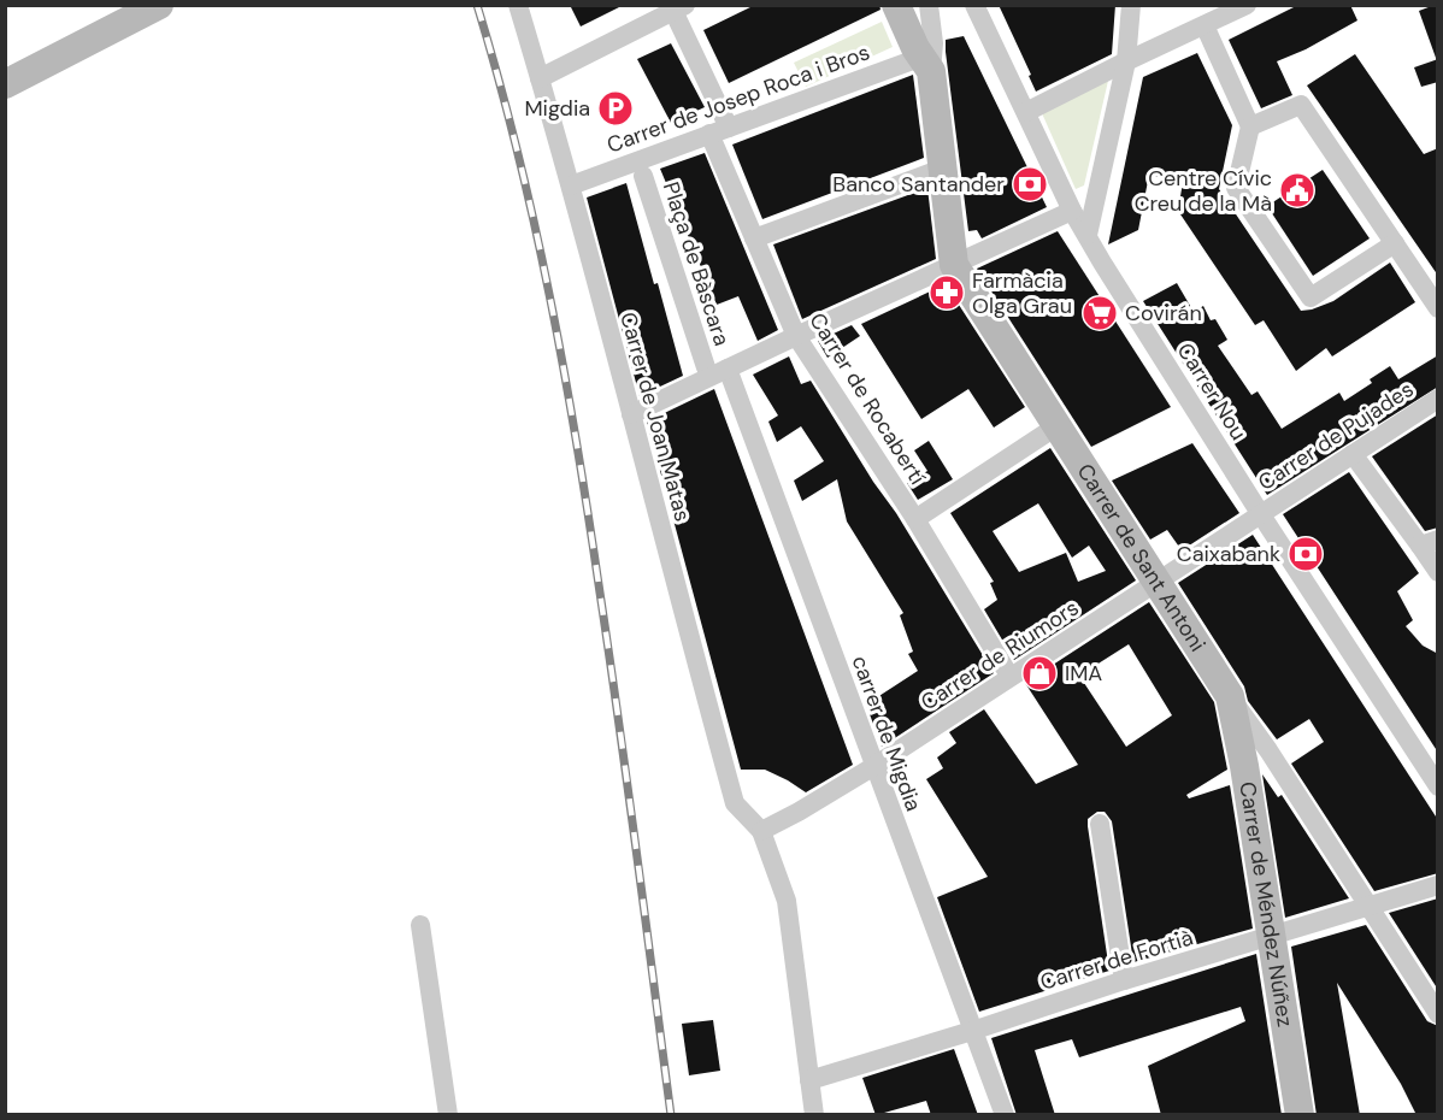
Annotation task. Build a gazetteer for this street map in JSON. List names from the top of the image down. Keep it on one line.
{"streets":{"street":["Carrer de Josep Roca i Bros","Plaça de Bàscara","Carrer Nou","Carrer de Rocabertí","Carrer de Joan Matas","Carrer de Pujades","Carrer de Sant Antoni","Carrer de Riumors","carrer de Migdia","Carrer de Méndez Núñez","Carrer de Fortià"]},"crossings":[["Carrer de Josep Roca i Bros","Carrer de Rocabertí"],["Carrer de Josep Roca i Bros","Carrer de Joan Matas"],["Carrer de Josep Roca i Bros","Carrer de Sant Antoni"],["Carrer Nou","Carrer de Pujades"],["Carrer Nou","Carrer de Riumors"],["Carrer de Rocabertí","Carrer de Riumors"],["Carrer de Joan Matas","Carrer de Riumors"],["Carrer de Pujades","Carrer de Riumors"],["Carrer de Sant Antoni","Carrer de Riumors"],["Carrer de Sant Antoni","Carrer de Méndez Núñez"],["Carrer de Sant Antoni","Carrer de Fortià"],["Carrer de Riumors","carrer de Migdia"],["carrer de Migdia","Carrer de Fortià"],["Carrer de Méndez Núñez","Carrer de Fortià"]],"places":{"parking":["Migdia"],"bank":["Banco Santander","Caixabank"],"public building":["Centre Cívic Creu de la Mà"],"pharmacy":["Farmàcia Olga Grau"],"supermarket":["Covirán"],"shop":["IMA"]}}
